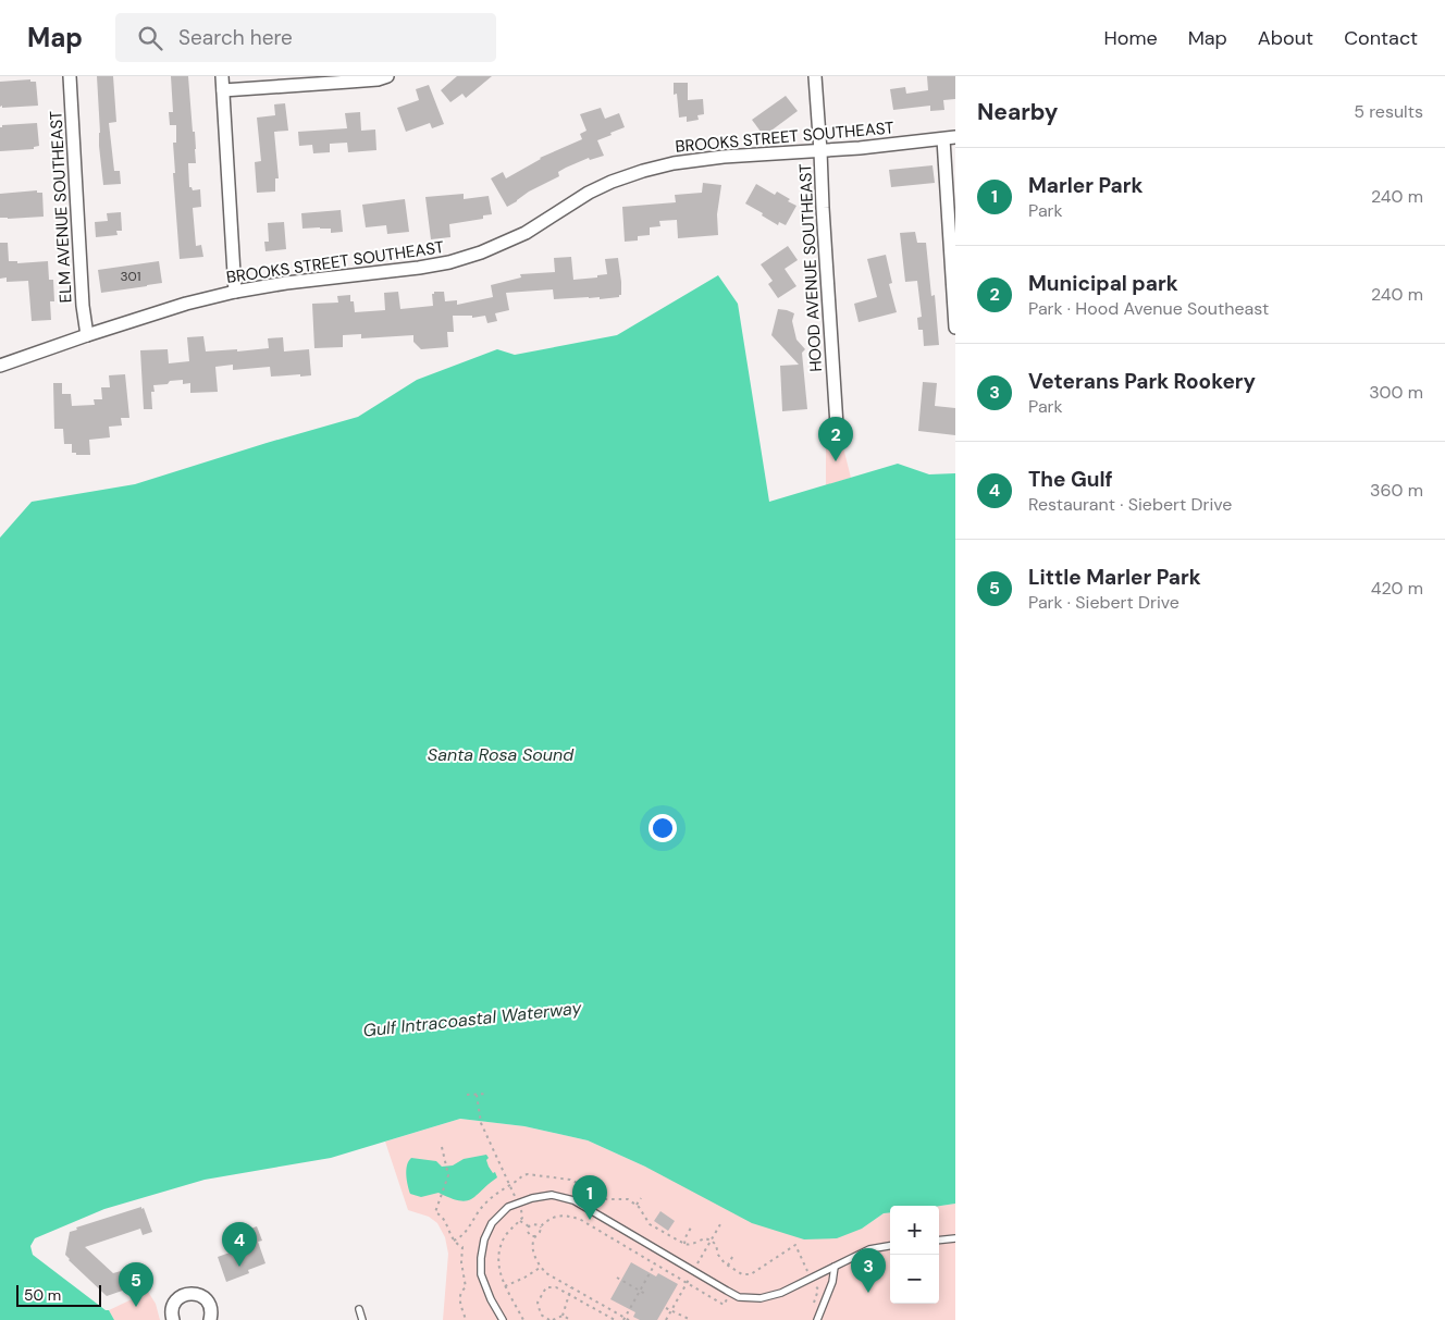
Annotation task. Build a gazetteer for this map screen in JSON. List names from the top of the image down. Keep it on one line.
{"streets":{"street":["BROOKS STREET SOUTHEAST","ELM AVENUE SOUTHEAST","HOOD AVENUE SOUTHEAST"]},"crossings":[["BROOKS STREET SOUTHEAST","ELM AVENUE SOUTHEAST"],["BROOKS STREET SOUTHEAST","HOOD AVENUE SOUTHEAST"]],"water":["Santa Rosa Sound","Gulf Intracoastal Waterway"],"house_numbers":["301"],"scale_bar":"50 m","page":{"header":"Map","search":"Search here","nav":["Home","Map","About","Contact"],"heading":["Nearby","5 results"],"list":[{"mark":"1","name":"Marler Park","note":"Park","value":"240 m"},{"mark":"2","name":"Municipal park","note":"Park · Hood Avenue Southeast","value":"240 m"},{"mark":"3","name":"Veterans Park Rookery","note":"Park","value":"300 m"},{"mark":"4","name":"The Gulf","note":"Restaurant · Siebert Drive","value":"360 m"},{"mark":"5","name":"Little Marler Park","note":"Park · Siebert Drive","value":"420 m"}],"pins":["2","1","4","3","5"],"map_buttons":["+","−"],"scale":"50 m"}}
